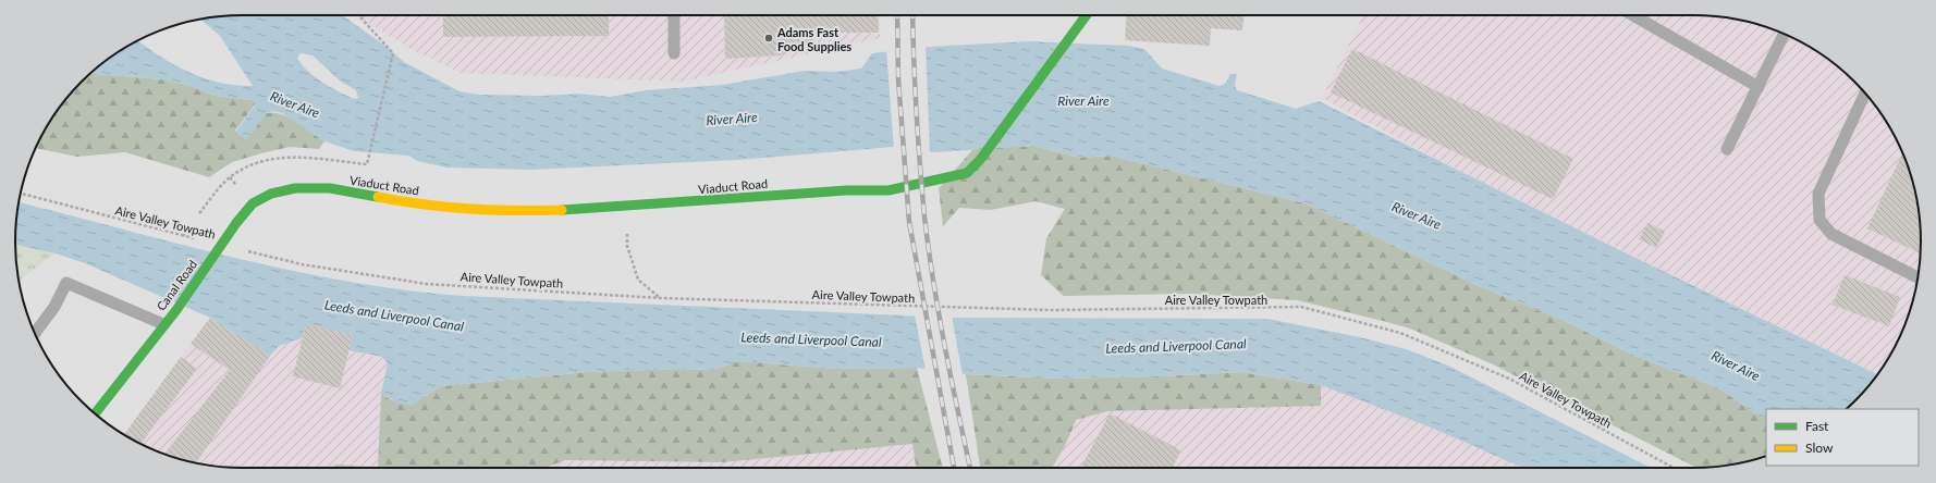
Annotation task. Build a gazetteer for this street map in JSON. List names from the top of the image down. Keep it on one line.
{"streets":{"street":["Viaduct Road","Canal Road"],"path":["Aire Valley Towpath"]},"crossings":[["Viaduct Road","Canal Road"]],"water":["River Aire","Leeds and Liverpool Canal"],"places":["Adams Fast Food Supplies"],"legend":["Fast","Slow"]}
